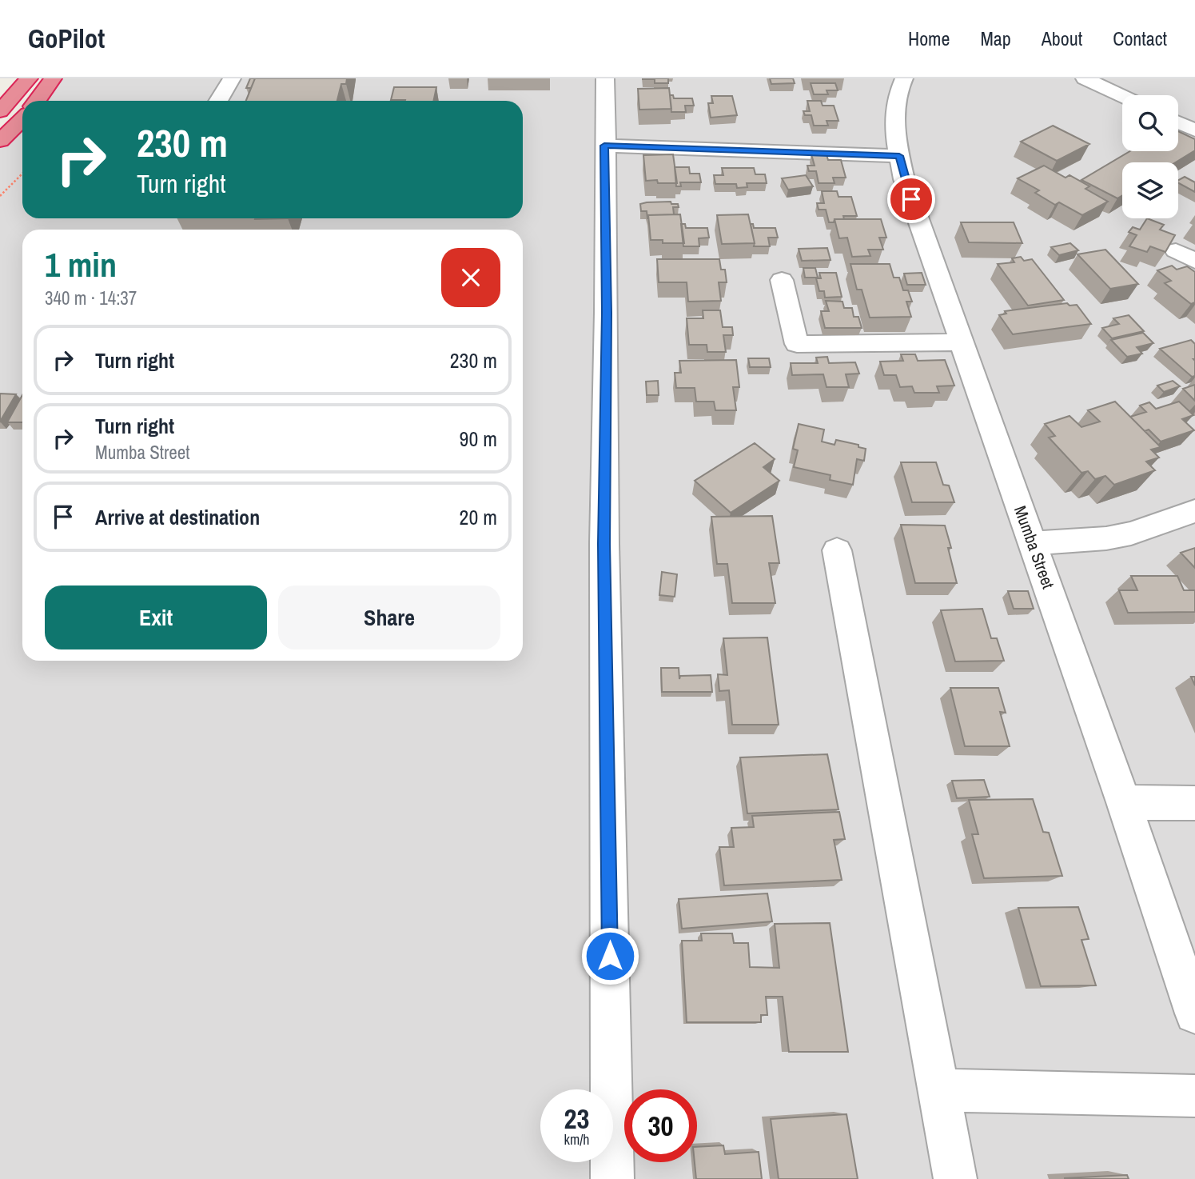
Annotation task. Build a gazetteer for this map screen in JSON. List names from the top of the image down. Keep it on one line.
{"streets":{"street":["Mumba Street"]},"page":{"header":"GoPilot","nav":["Home","Map","About","Contact"],"turn":["230 m","Turn right"],"heading":["1 min","340 m · 14:37"],"list":[{"name":"Turn right","value":"230 m"},{"name":"Turn right","note":"Mumba Street","value":"90 m"},{"name":"Arrive at destination","value":"20 m"}],"buttons":["Exit","Share"],"speed":"23 km/h","limit":"30"}}
